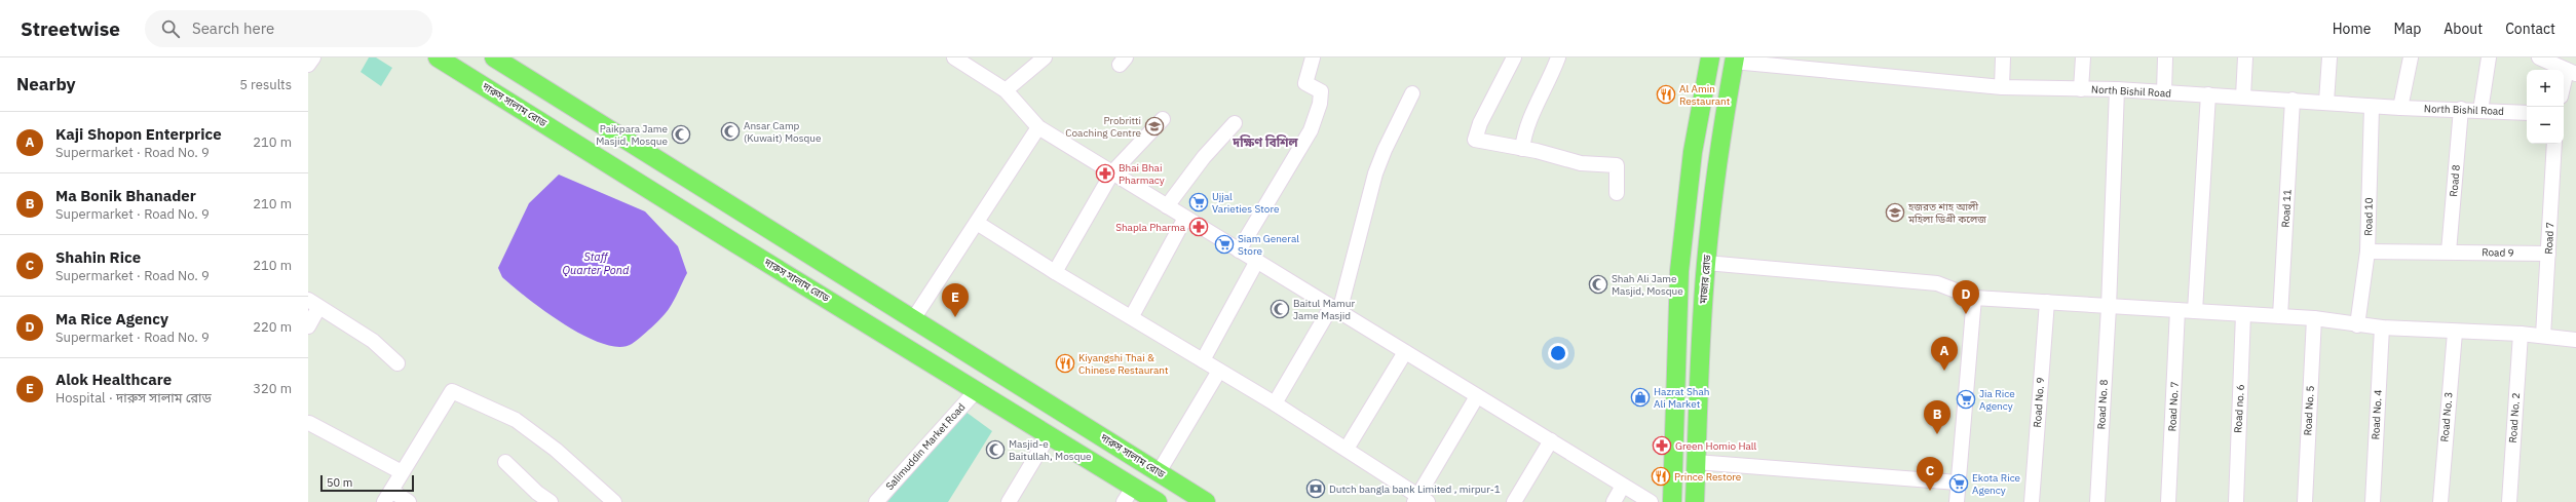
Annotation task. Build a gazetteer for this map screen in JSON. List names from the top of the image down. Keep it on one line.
{"streets":{"main road":["দারুস সালাম রোড","মাজার রোড"],"street":["North Bishil Road","Road 8","Road 11","Road 10","Road 7","Road 9","Road No. 9","Road No. 8","Road No. 7","Road no. 6","Road No. 5","Road No. 4","Road No. 3","Road No. 2","Salimuddin Market Road"]},"crossings":[["North Bishil Road","Road 8"],["North Bishil Road","Road 11"],["North Bishil Road","Road 10"],["North Bishil Road","মাজার রোড"],["North Bishil Road","Road No. 8"],["দারুস সালাম রোড","Salimuddin Market Road"],["Road 8","Road 9"],["Road 10","Road 9"],["Road 7","Road 9"]],"districts":["দক্ষিণ বিশিল"],"water":["Staff Quarter Pond"],"places":{"restaurant":["Al Amin Restaurant","Kiyangshi Thai & Chinese Restaurant","Prince Restore"],"school or university":["Probritti Coaching Centre","হজরত শাহ আলী মহিলা ডিগ্রী কলেজ"],"mosque":["Ansar Camp (Kuwait) Mosque","Paikpara Jame Masjid, Mosque","Shah Ali Jame Masjid, Mosque","Baitul Mamur Jame Masjid","Masjid-e Baitullah, Mosque"],"pharmacy":["Bhai Bhai Pharmacy","Shapla Pharma","Green Homio Hall"],"supermarket":["Ujjal Varieties Store","Siam General Store","Jia Rice Agency","Ekota Rice Agency"],"shop":["Hazrat Shah Ali Market"],"bank":["Dutch bangla bank Limited , mirpur-1"]},"scale_bar":"50 m","page":{"header":"Streetwise","search":"Search here","nav":["Home","Map","About","Contact"],"heading":["Nearby","5 results"],"map_buttons":["+","−"],"list":[{"mark":"A","name":"Kaji Shopon Enterprice","note":"Supermarket · Road No. 9","value":"210 m"},{"mark":"B","name":"Ma Bonik Bhanader","note":"Supermarket · Road No. 9","value":"210 m"},{"mark":"C","name":"Shahin Rice","note":"Supermarket · Road No. 9","value":"210 m"},{"mark":"D","name":"Ma Rice Agency","note":"Supermarket · Road No. 9","value":"220 m"},{"mark":"E","name":"Alok Healthcare","note":"Hospital · দারুস সালাম রোড","value":"320 m"}],"pins":["D","E","A","B","C"],"scale":"50 m"}}
